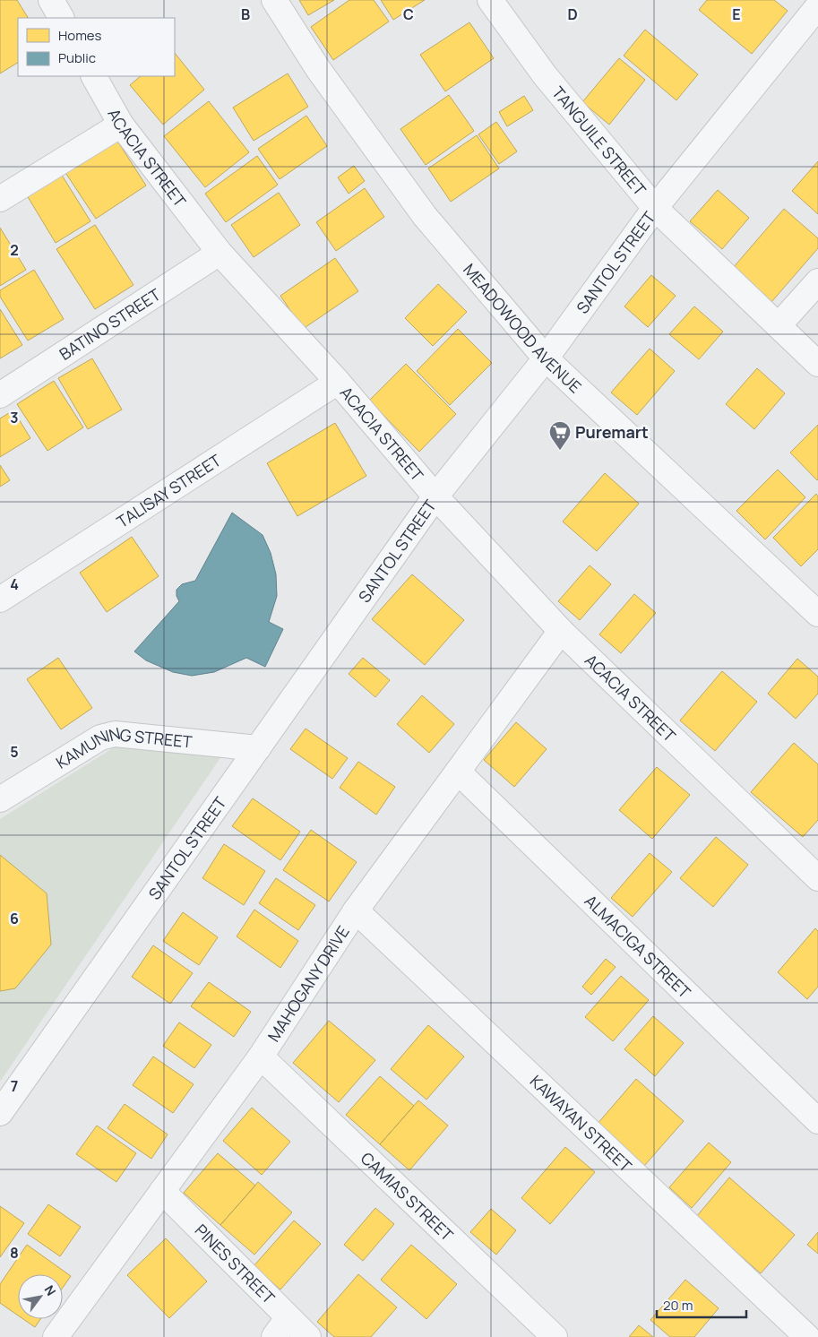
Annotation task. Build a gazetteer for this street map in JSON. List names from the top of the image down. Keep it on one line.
{"streets":{"street":["TANGUILE STREET","ACACIA STREET","SANTOL STREET","BATINO STREET","MEADOWOOD AVENUE","TALISAY STREET","KAMUNING STREET","ALMACIGA STREET","MAHOGANY DRIVE","KAWAYAN STREET","CAMIAS STREET","PINES STREET"]},"crossings":[["TANGUILE STREET","SANTOL STREET"],["ACACIA STREET","SANTOL STREET"],["ACACIA STREET","BATINO STREET"],["ACACIA STREET","TALISAY STREET"],["ACACIA STREET","MAHOGANY DRIVE"],["SANTOL STREET","MEADOWOOD AVENUE"],["SANTOL STREET","KAMUNING STREET"],["ALMACIGA STREET","MAHOGANY DRIVE"],["MAHOGANY DRIVE","KAWAYAN STREET"],["MAHOGANY DRIVE","CAMIAS STREET"],["MAHOGANY DRIVE","PINES STREET"]],"places":{"supermarket":["Puremart"]},"legend":["Homes","Public"],"scale_bar":"20 m","north":"top right","grid":{"columns":["B","C","D","E"],"rows":["2","3","4","5","6","7","8"]}}
